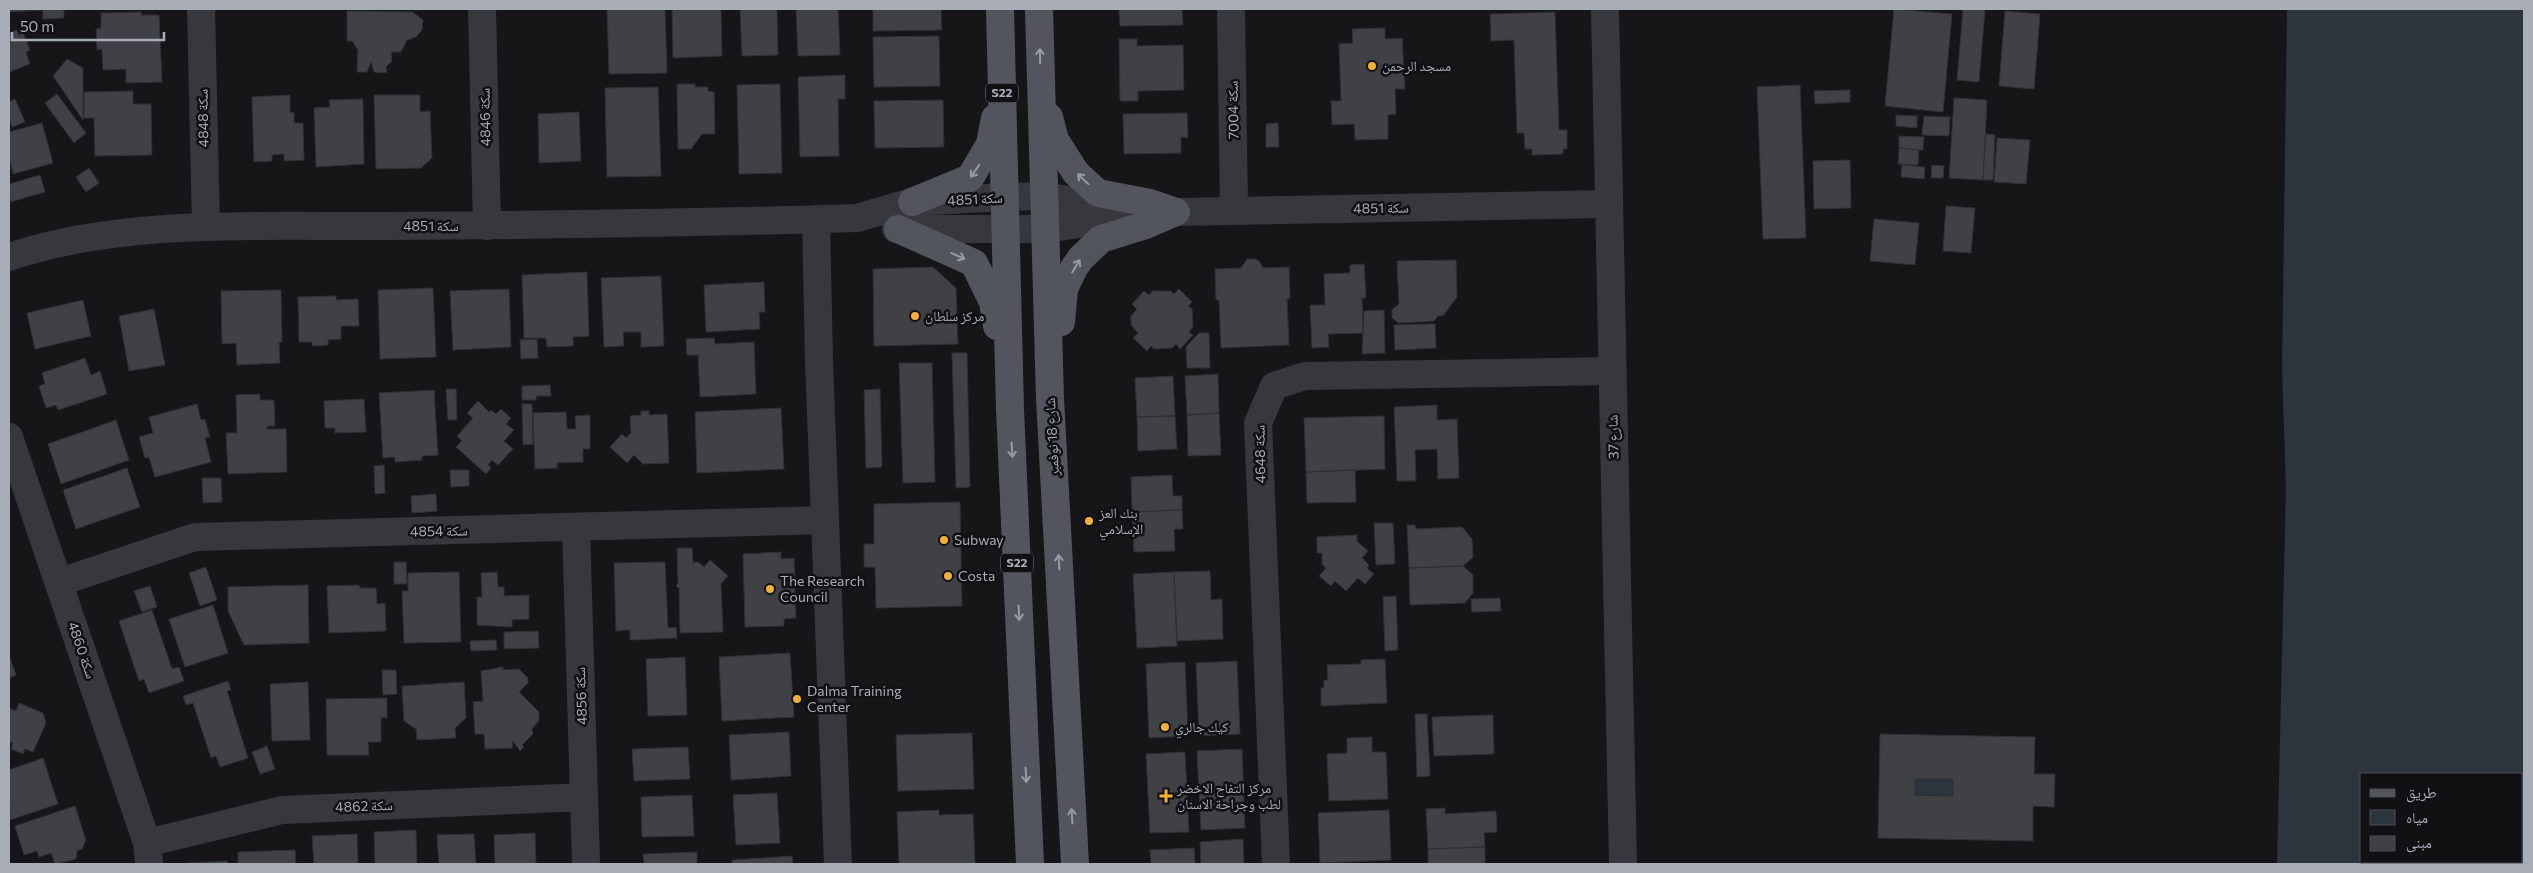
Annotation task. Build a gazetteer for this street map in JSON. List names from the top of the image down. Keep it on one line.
{"streets":{"main road":["S22","شارع 18 نوفمبر"],"street":["سكة 7004","سكة 4846","سكة 4848","سكة 4851","شارع 37","سكة 4648","سكة 4854","سكة 4860","سكة 4856","سكة 4862"]},"crossings":[["S22","سكة 4851"],["سكة 7004","سكة 4851"],["سكة 4846","سكة 4851"],["سكة 4848","سكة 4851"],["سكة 4851","شارع 18 نوفمبر"],["سكة 4851","شارع 37"],["شارع 37","سكة 4648"],["سكة 4854","سكة 4860"],["سكة 4854","سكة 4856"],["سكة 4860","سكة 4862"],["سكة 4856","سكة 4862"]],"places":{"other":["مسجد الرحمن","مركز سلطان","بنك العز الإسلامي","Subway","Costa","The Research Council","Dalma Training Center","كيك جالري"],"health":["مركز التفاح الاخضر لطب وجراحة الاسنان"]},"legend":["طريق","مياه","مبنى"],"scale_bar":"50 m"}
